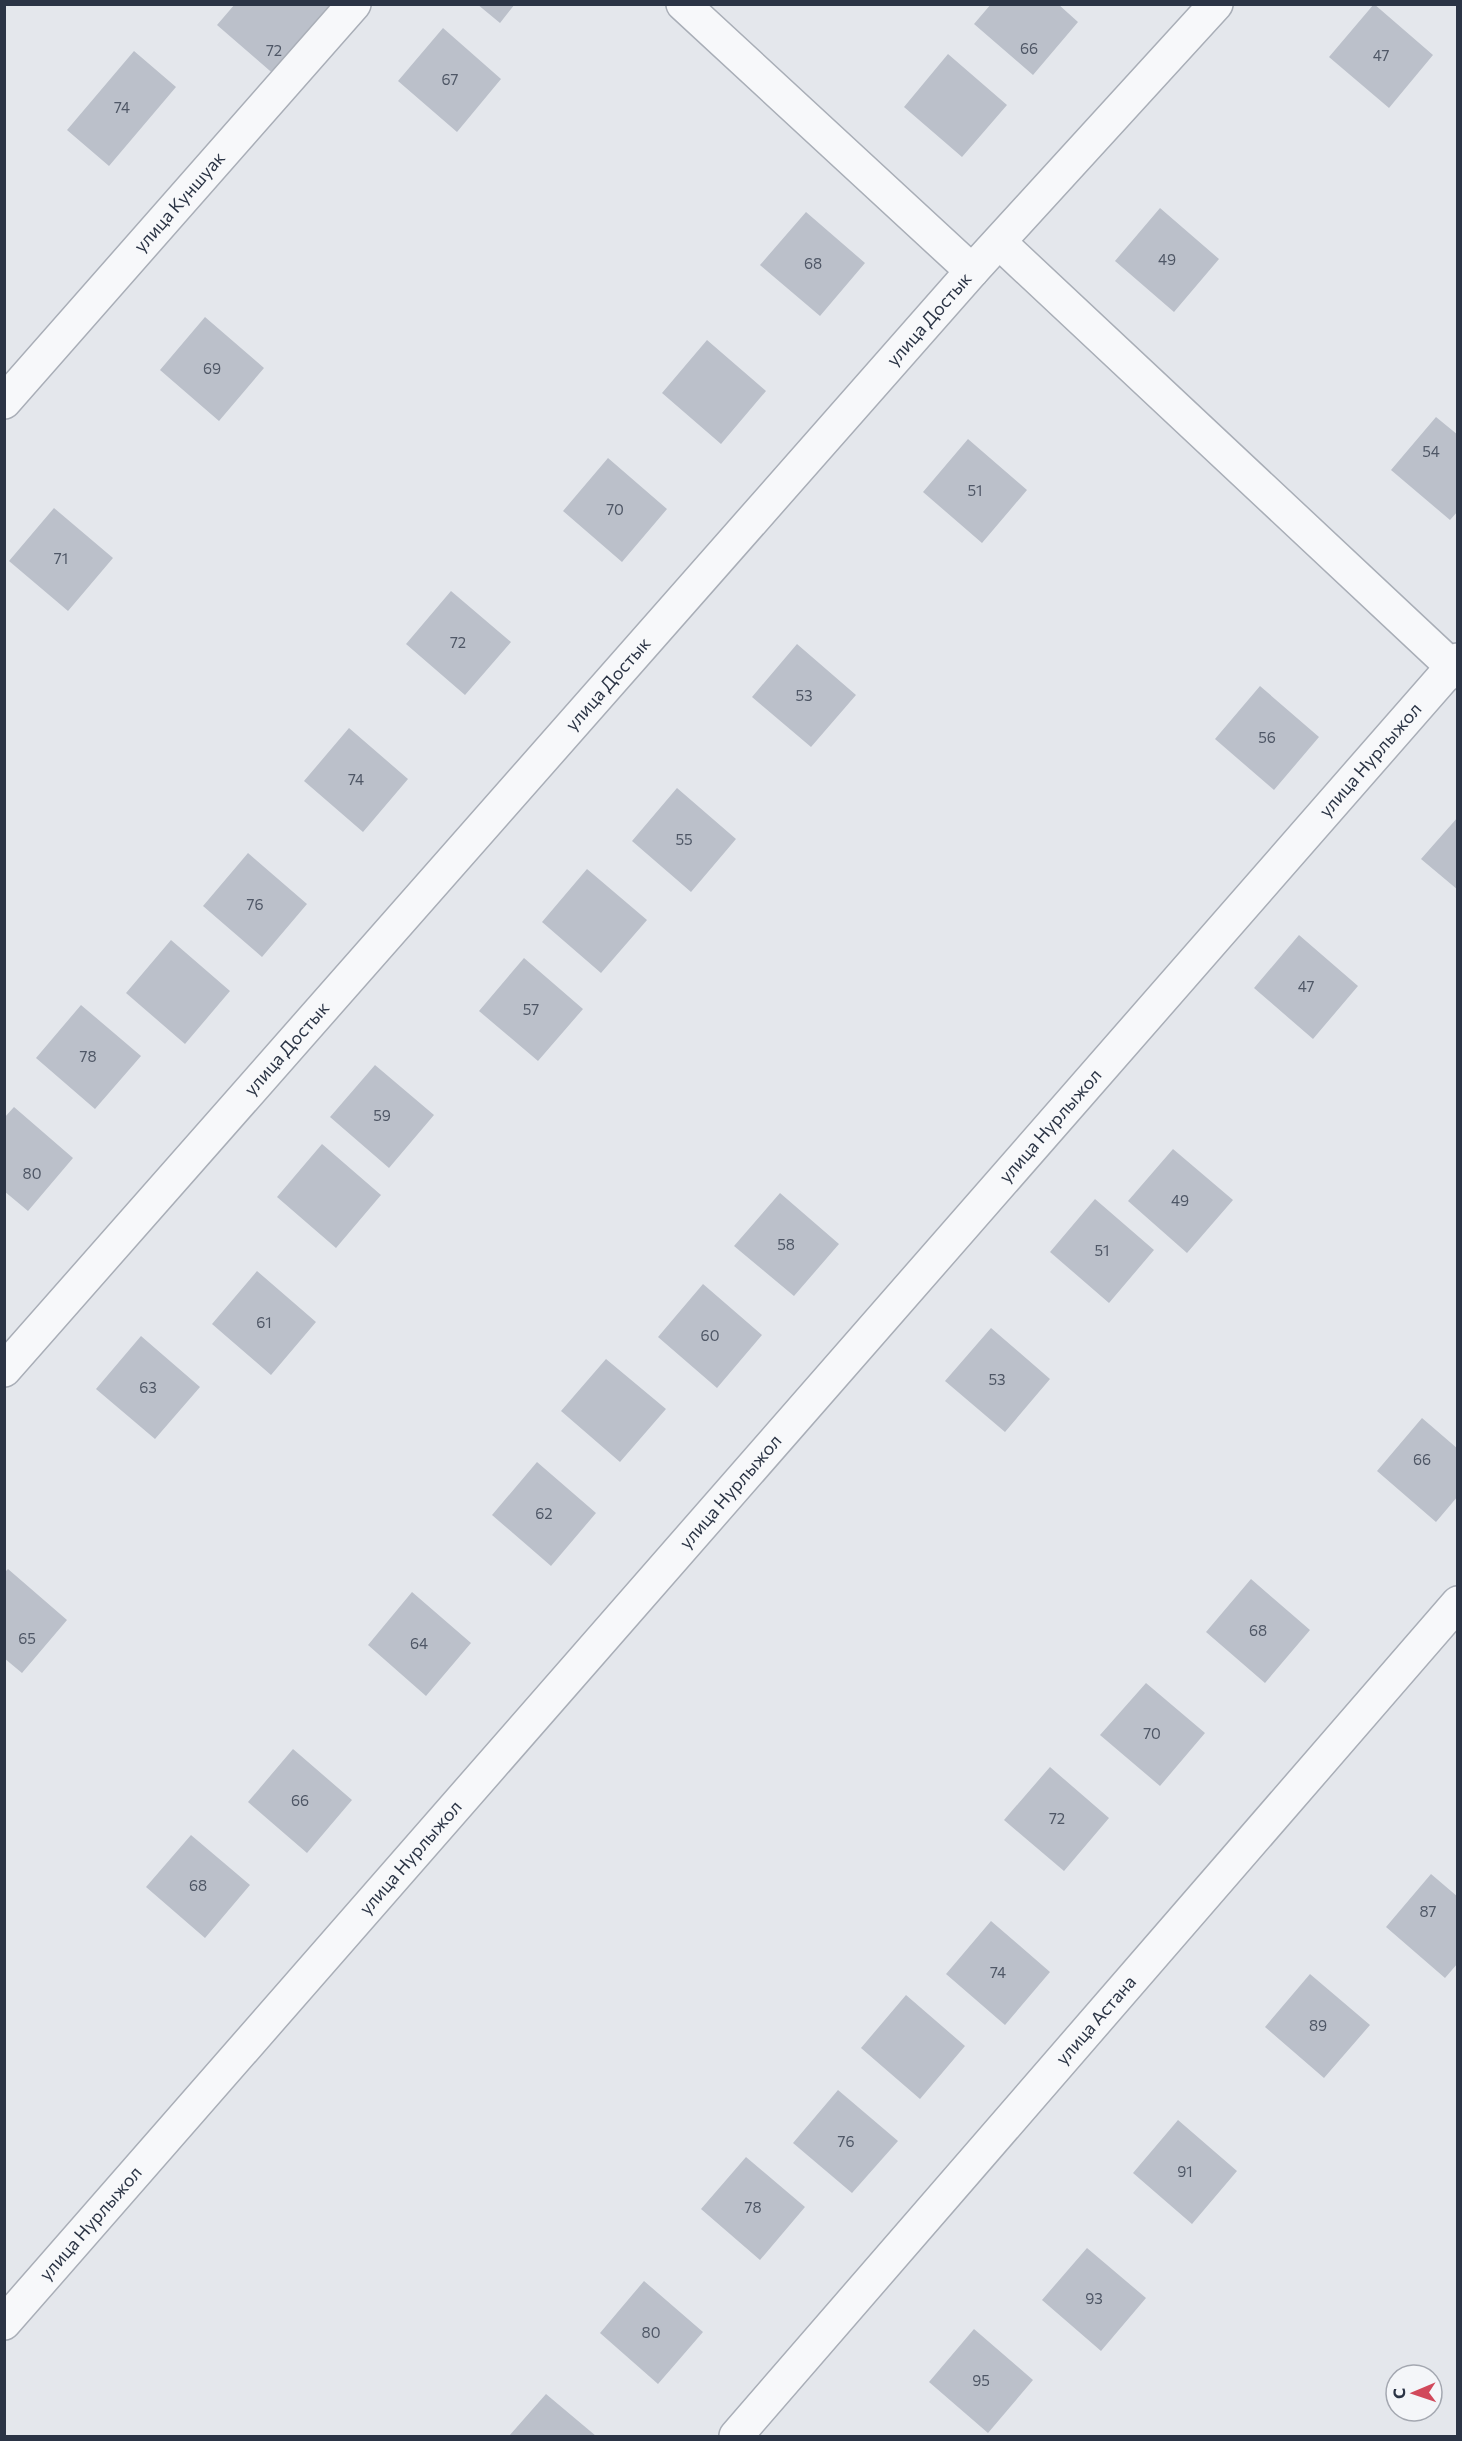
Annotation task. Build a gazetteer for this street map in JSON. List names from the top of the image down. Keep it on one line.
{"streets":{"street":["улица Куншуак","улица Достык","улица Нурлыжол","улица Астана"]},"house_numbers":["66","72","47","67","74","49","68","69","54","51","70","71","72","53","56","74","55","76","47","57","78","59","80","49","58","51","61","60","53","63","66","62","68","65","64","70","66","72","68","87","74","89","76","91","78","93","80","95"],"north":"left"}
